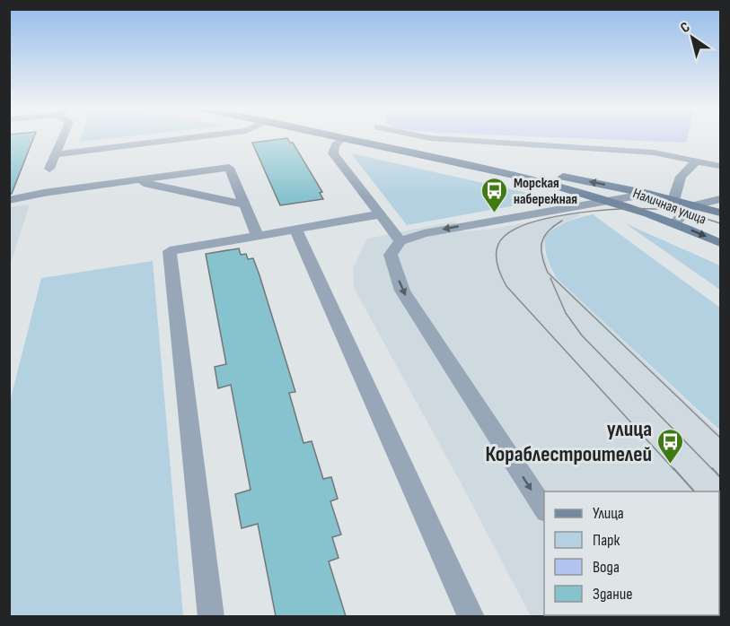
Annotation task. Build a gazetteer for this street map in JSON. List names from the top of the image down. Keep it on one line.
{"streets":{"main road":["Наличная улица"]},"places":{"bus stop":["Морская набережная","улица Кораблестроителей"]},"legend":["Улица","Парк","Вода","Здание"],"north":"top left"}
